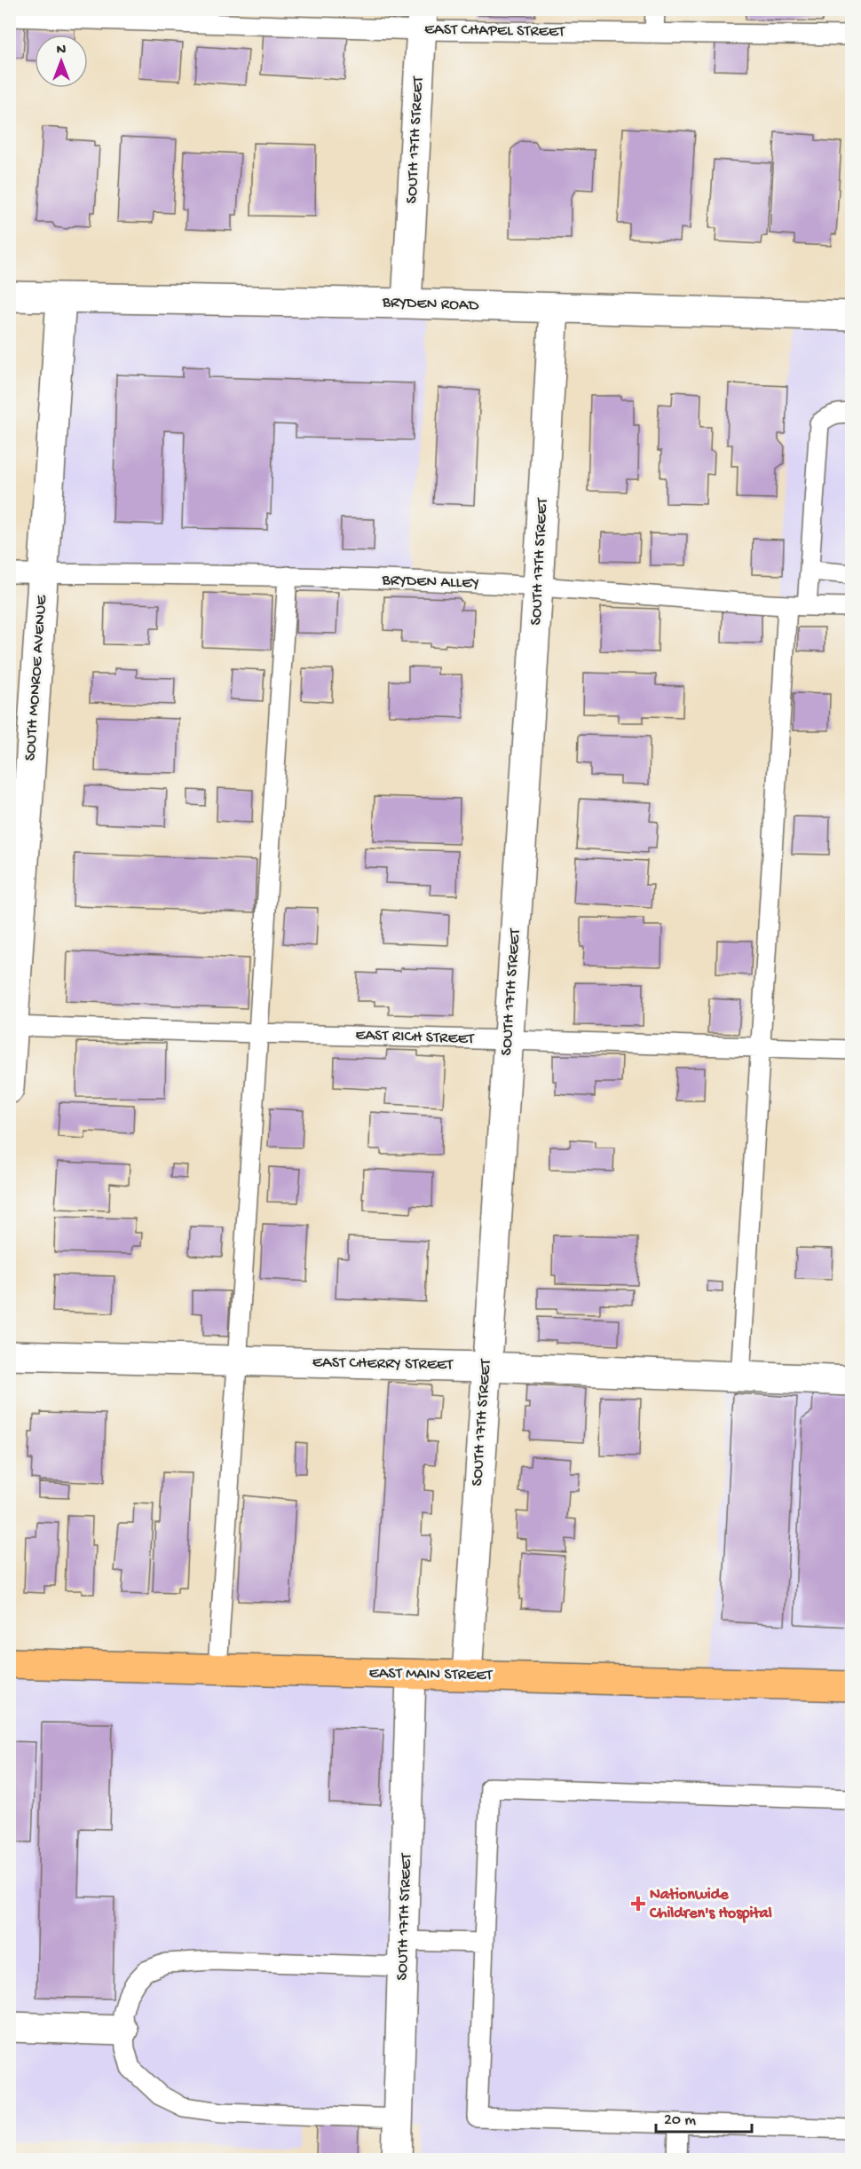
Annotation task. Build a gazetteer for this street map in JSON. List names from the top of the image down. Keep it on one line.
{"streets":{"main road":["EAST MAIN STREET"],"street":["SOUTH 17TH STREET","BRYDEN ROAD","SOUTH MONROE AVENUE","EAST CHERRY STREET"],"lane":["EAST CHAPEL STREET","BRYDEN ALLEY","EAST RICH STREET"]},"crossings":[["EAST CHAPEL STREET","SOUTH 17TH STREET"],["SOUTH 17TH STREET","BRYDEN ROAD"],["SOUTH 17TH STREET","BRYDEN ALLEY"],["SOUTH 17TH STREET","EAST RICH STREET"],["SOUTH 17TH STREET","EAST CHERRY STREET"],["SOUTH 17TH STREET","EAST MAIN STREET"],["BRYDEN ROAD","SOUTH MONROE AVENUE"],["BRYDEN ALLEY","SOUTH MONROE AVENUE"],["SOUTH MONROE AVENUE","EAST RICH STREET"]],"places":{"health":["Nationwide Children's Hospital"]},"scale_bar":"20 m","north":"top"}
